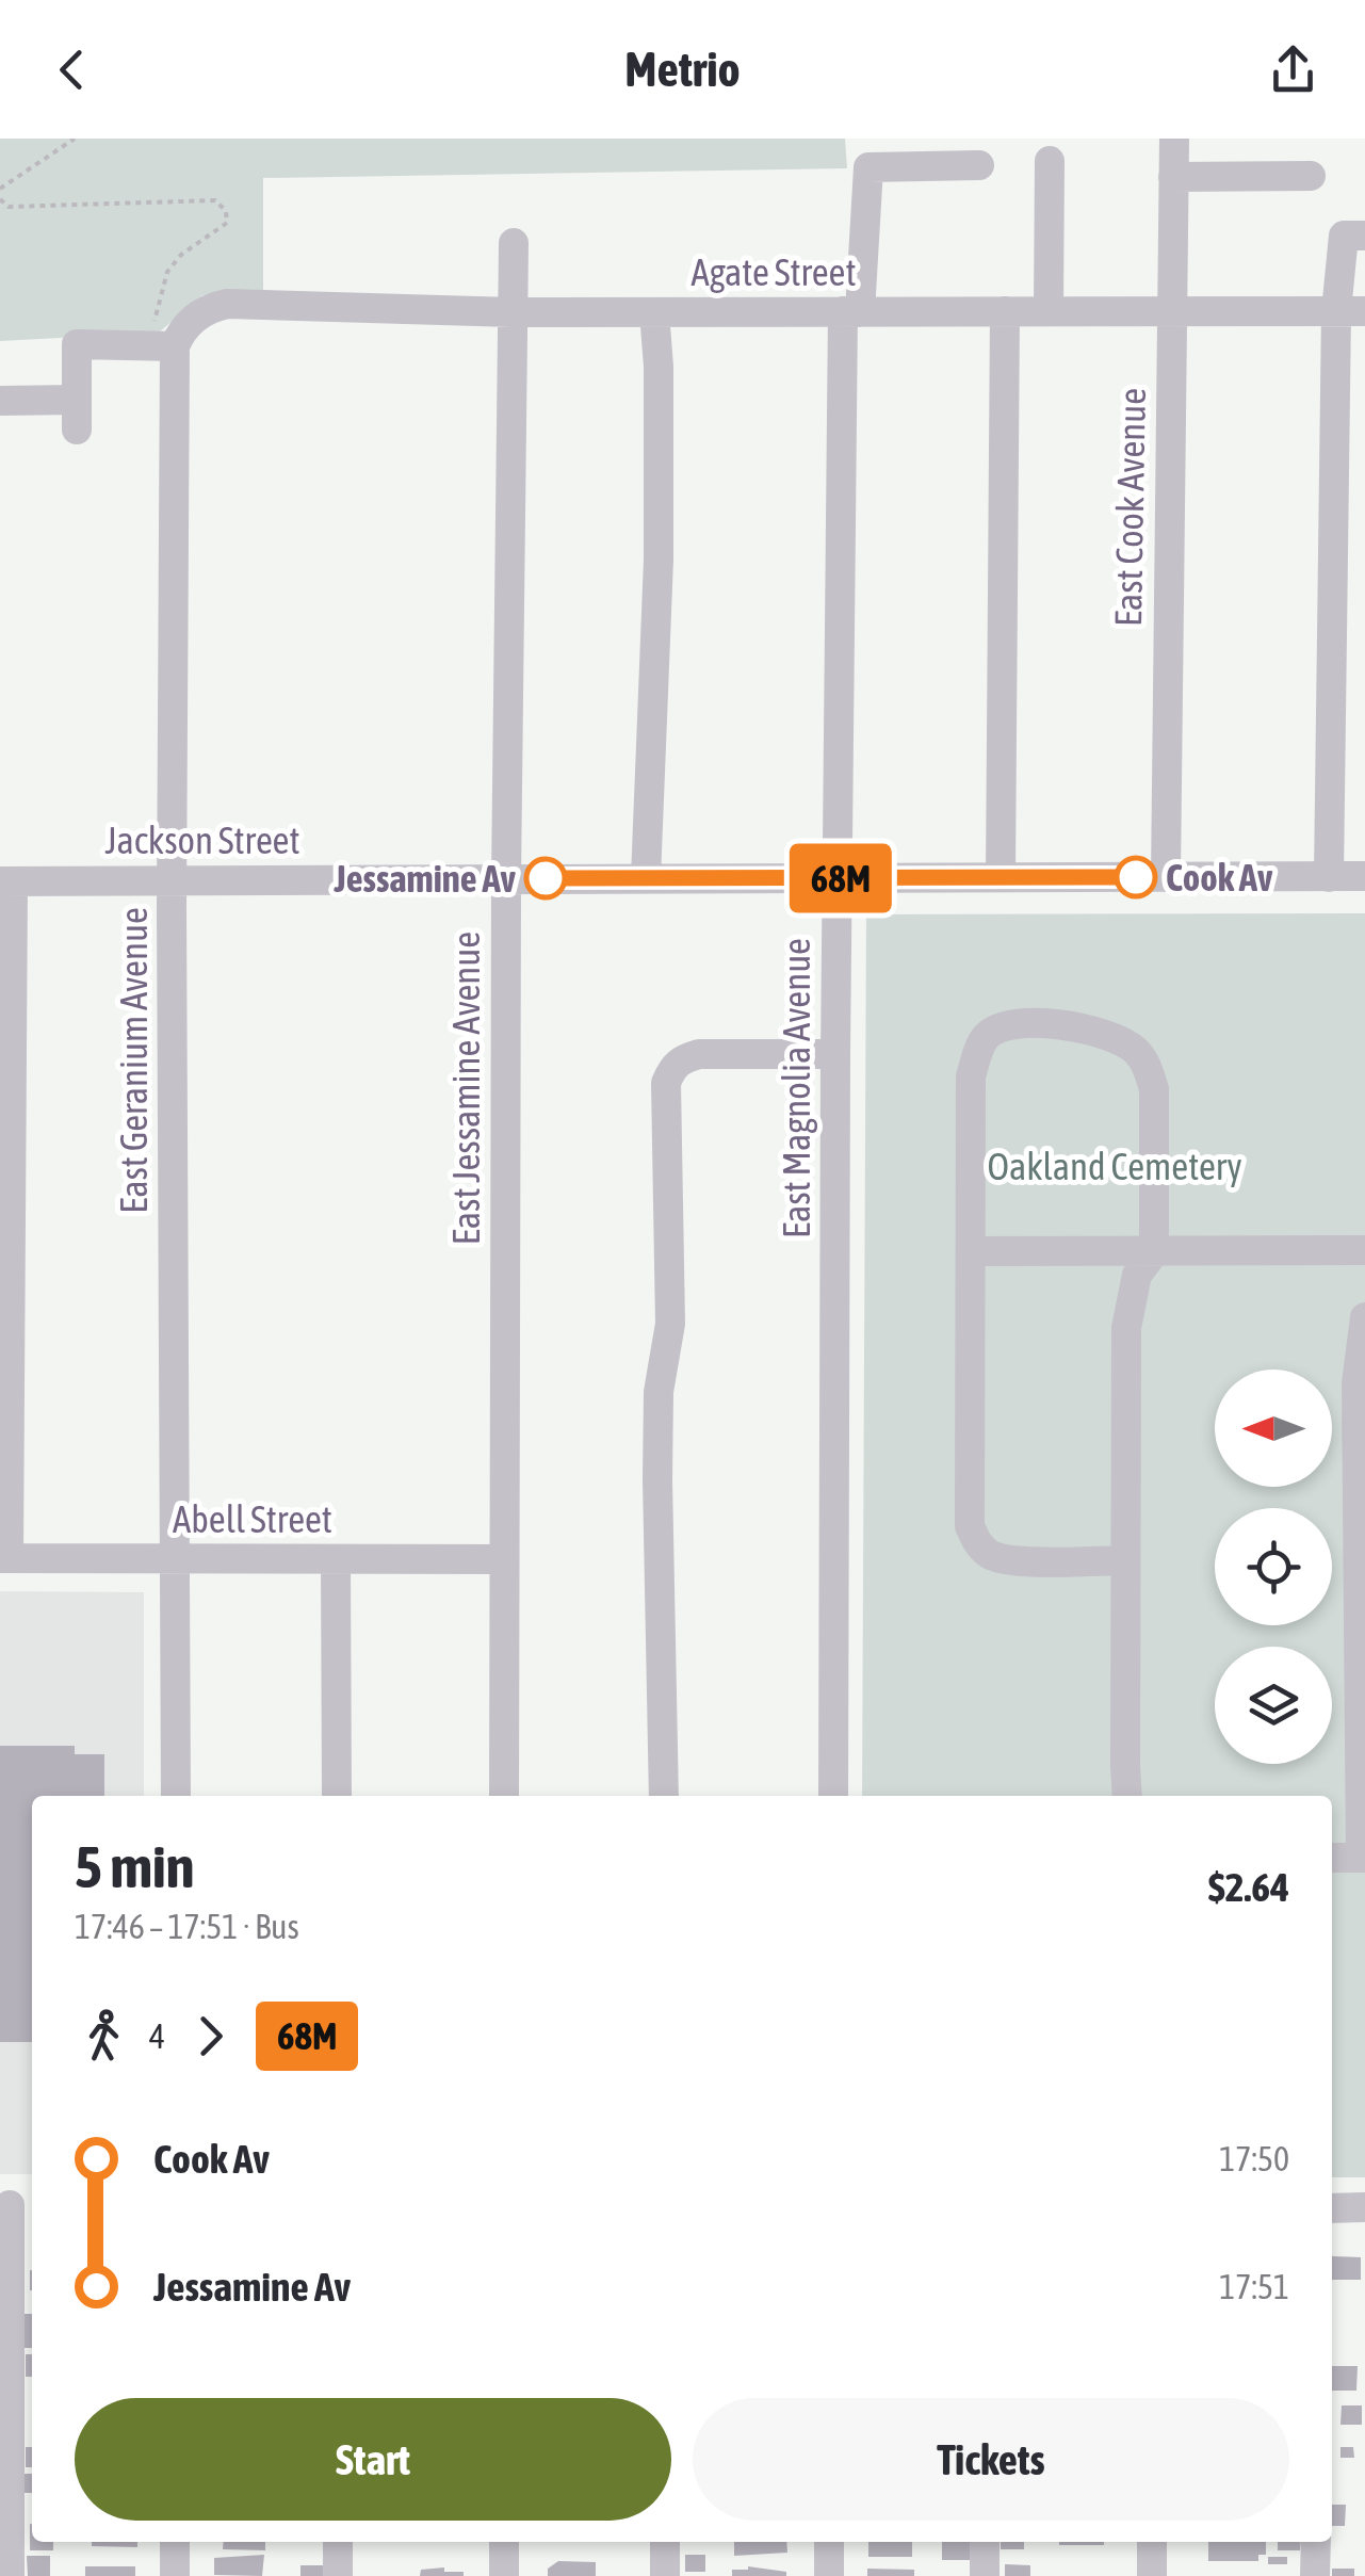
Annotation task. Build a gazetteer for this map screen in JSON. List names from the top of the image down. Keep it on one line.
{"streets":{"street":["Agate Street","East Cook Avenue","Jackson Street","East Geranium Avenue","East Jessamine Avenue","East Magnolia Avenue","Abell Street"]},"crossings":[["Agate Street","East Cook Avenue"],["Agate Street","East Geranium Avenue"],["Agate Street","East Jessamine Avenue"],["Agate Street","East Magnolia Avenue"],["East Cook Avenue","Jackson Street"],["Jackson Street","East Geranium Avenue"],["Jackson Street","East Jessamine Avenue"],["Jackson Street","East Magnolia Avenue"],["East Geranium Avenue","Abell Street"],["East Jessamine Avenue","Abell Street"]],"parks":["Oakland Cemetery"],"places":["Cook Av","Jessamine Av"],"lines":["bus line 68M"],"north":"left","page":{"header":"Metrio","on_map":"68M","heading":["5 min","17:46 – 17:51 · Bus","$2.64"],"legs":["4","68M"],"list":[{"name":"Cook Av","value":"17:50"},{"name":"Jessamine Av","value":"17:51"}],"buttons":["Start","Tickets"]}}
